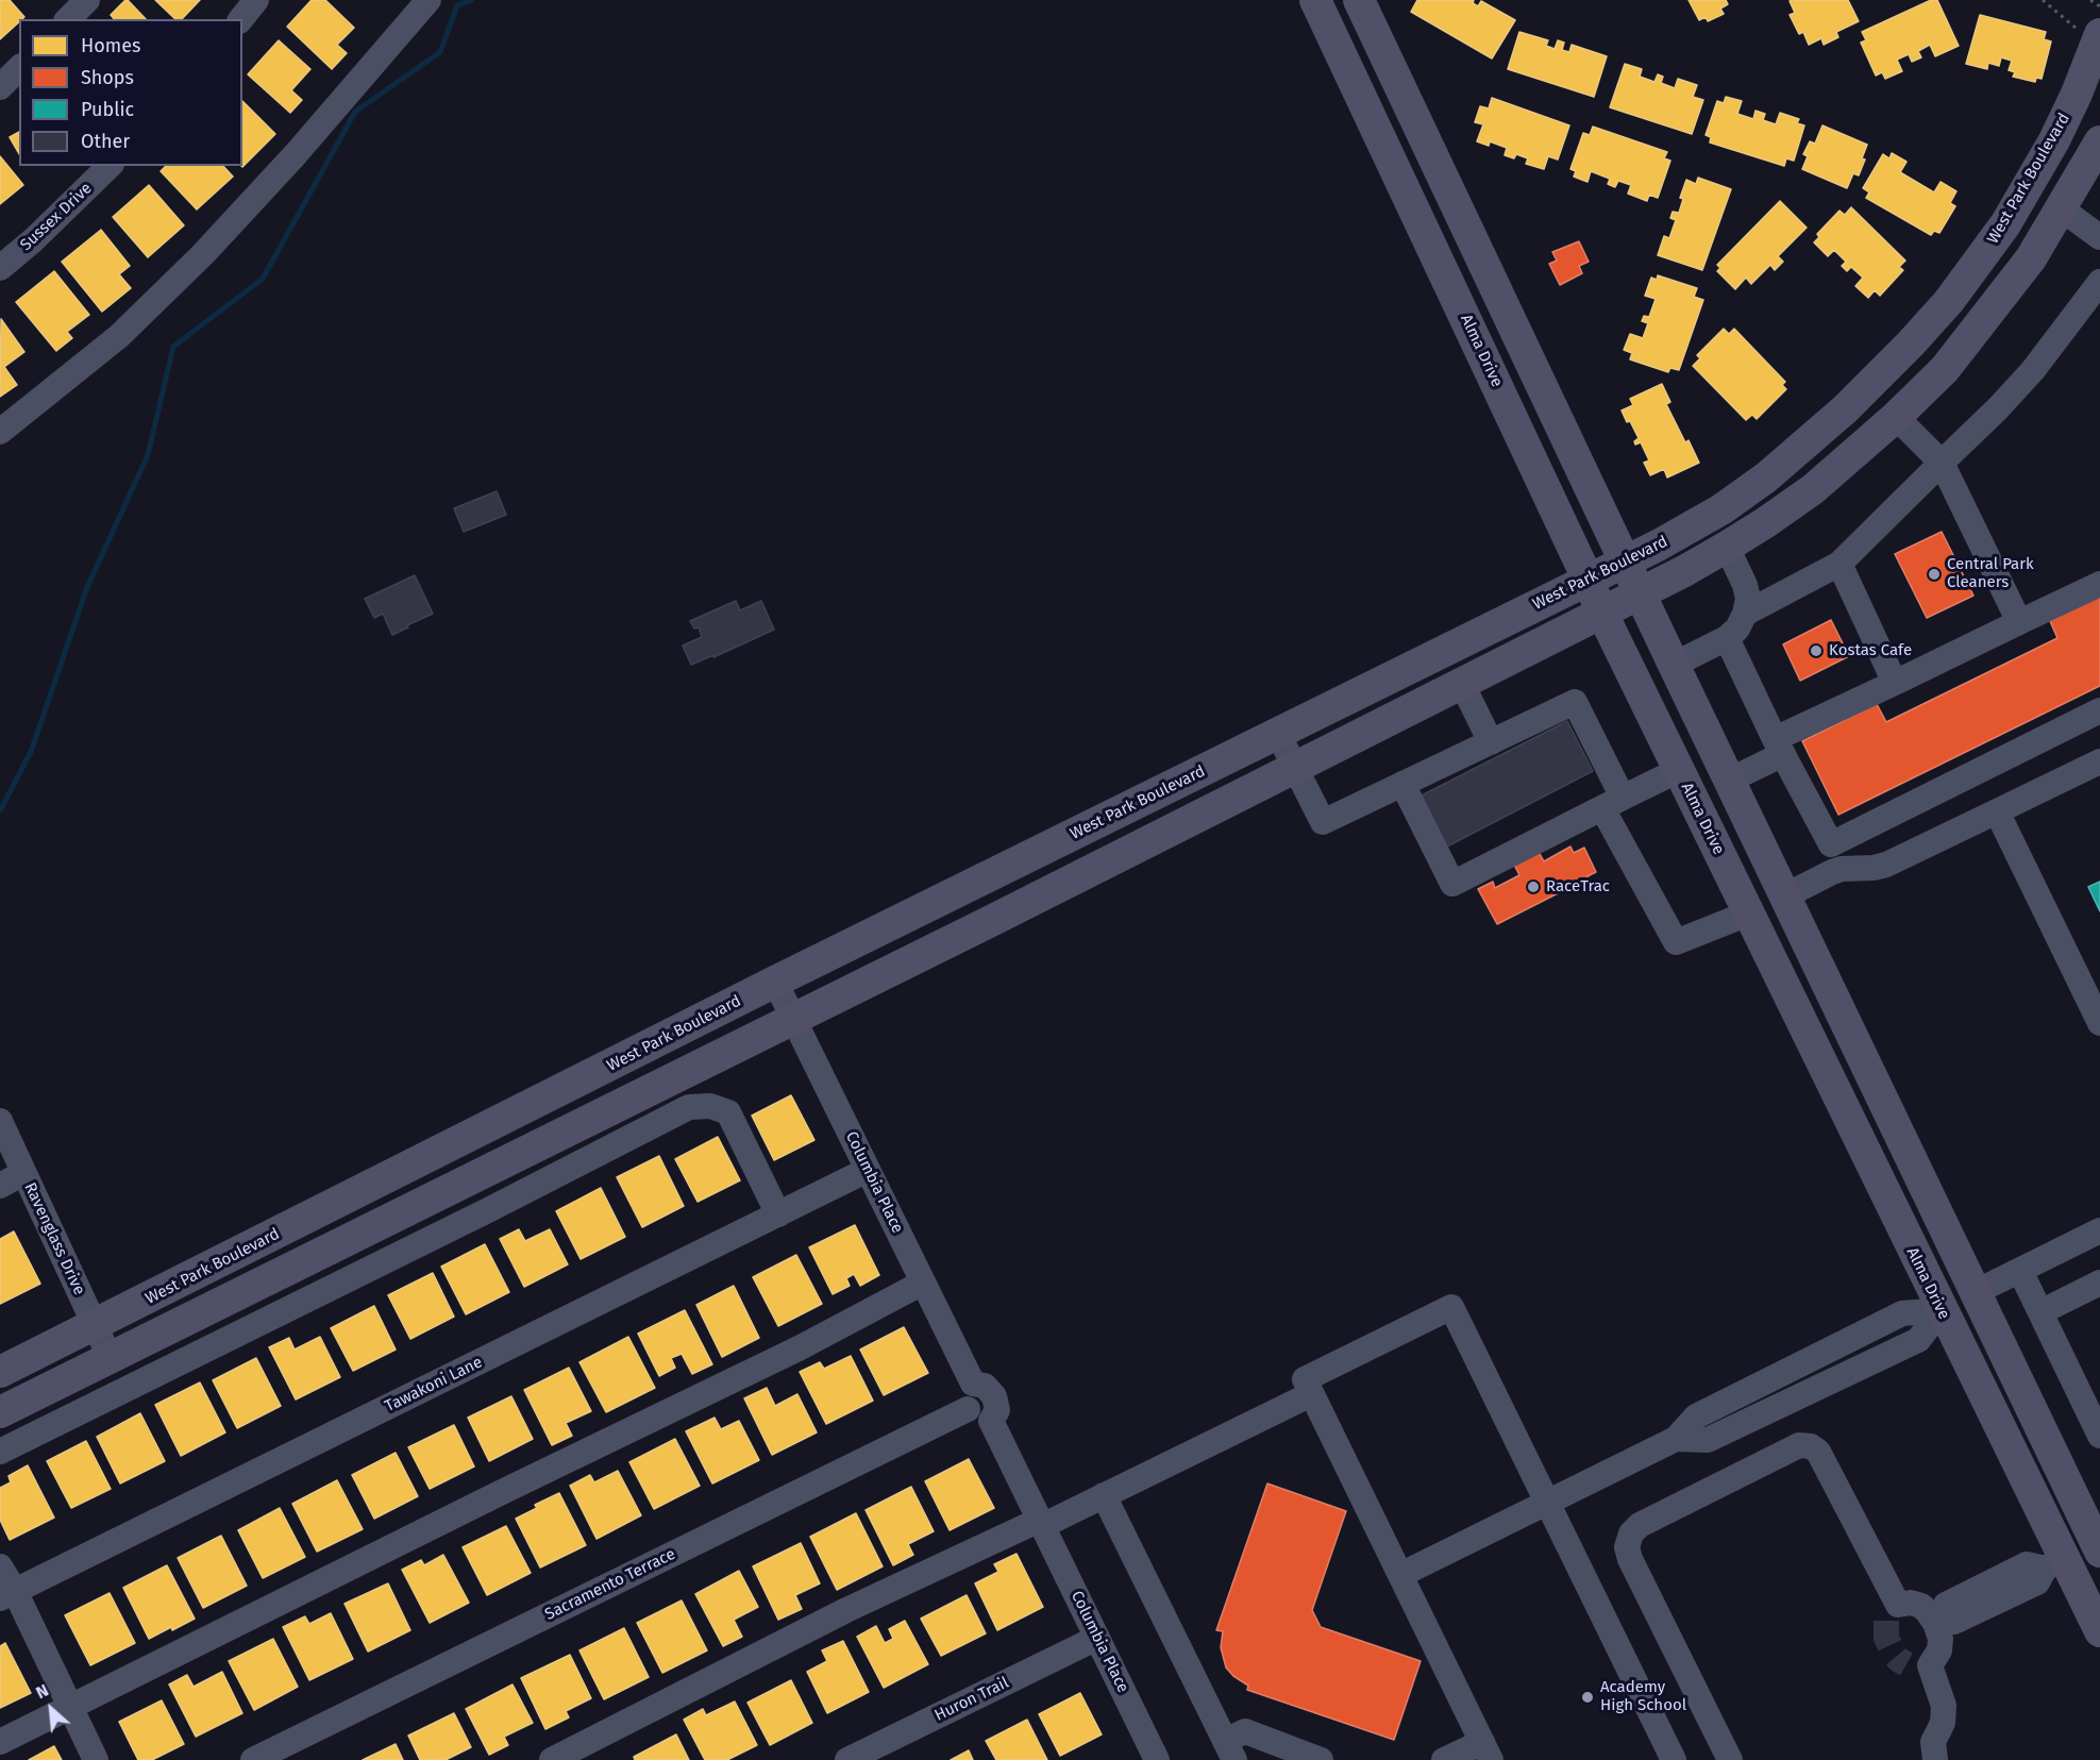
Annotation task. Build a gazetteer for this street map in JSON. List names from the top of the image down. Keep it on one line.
{"streets":{"main road":["West Park Boulevard","Alma Drive"],"street":["Sussex Drive","Columbia Place","Ravenglass Drive","Tawakoni Lane","Sacramento Terrace","Huron Trail"]},"crossings":[["West Park Boulevard","Alma Drive"],["West Park Boulevard","Columbia Place"],["West Park Boulevard","Ravenglass Drive"],["Columbia Place","Tawakoni Lane"],["Columbia Place","Sacramento Terrace"],["Columbia Place","Huron Trail"]],"places":["Central Park Cleaners","Kostas Cafe","RaceTrac","Academy High School"],"legend":["Homes","Shops","Public","Other"],"north":"top left"}
